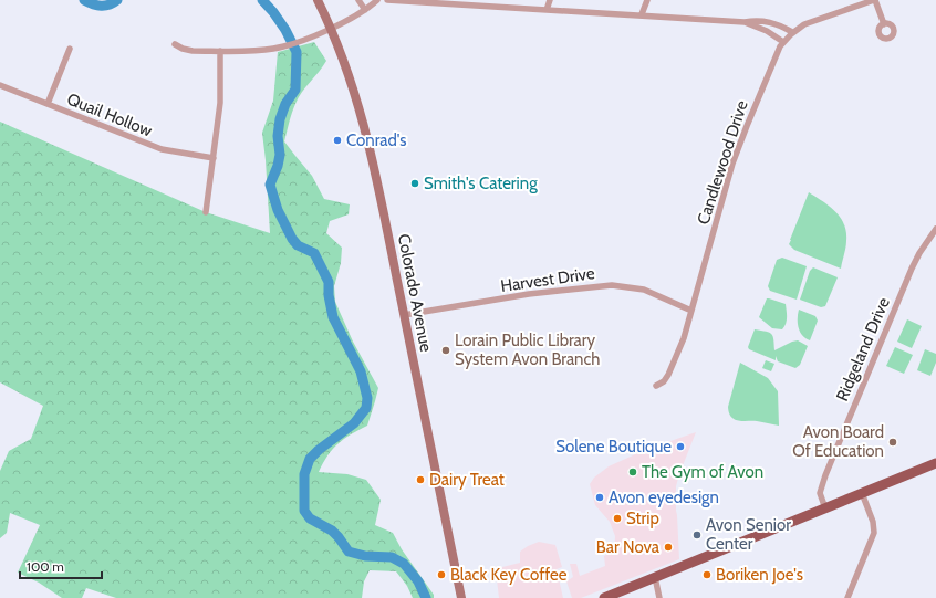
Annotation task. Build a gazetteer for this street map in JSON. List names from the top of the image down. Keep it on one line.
{"streets":{"main road":["Colorado Avenue"],"street":["Quail Hollow","Candlewood Drive","Harvest Drive","Ridgeland Drive"]},"crossings":[["Candlewood Drive","Harvest Drive"],["Harvest Drive","Colorado Avenue"]],"places":["Conrad's","Smith's Catering","Lorain Public Library System Avon Branch","Avon Board Of Education","Solene Boutique","The Gym of Avon","Dairy Treat","Avon eyedesign","Strip","Avon Senior Center","Bar Nova","Black Key Coffee","Boriken Joe's"],"scale_bar":"100 m"}
